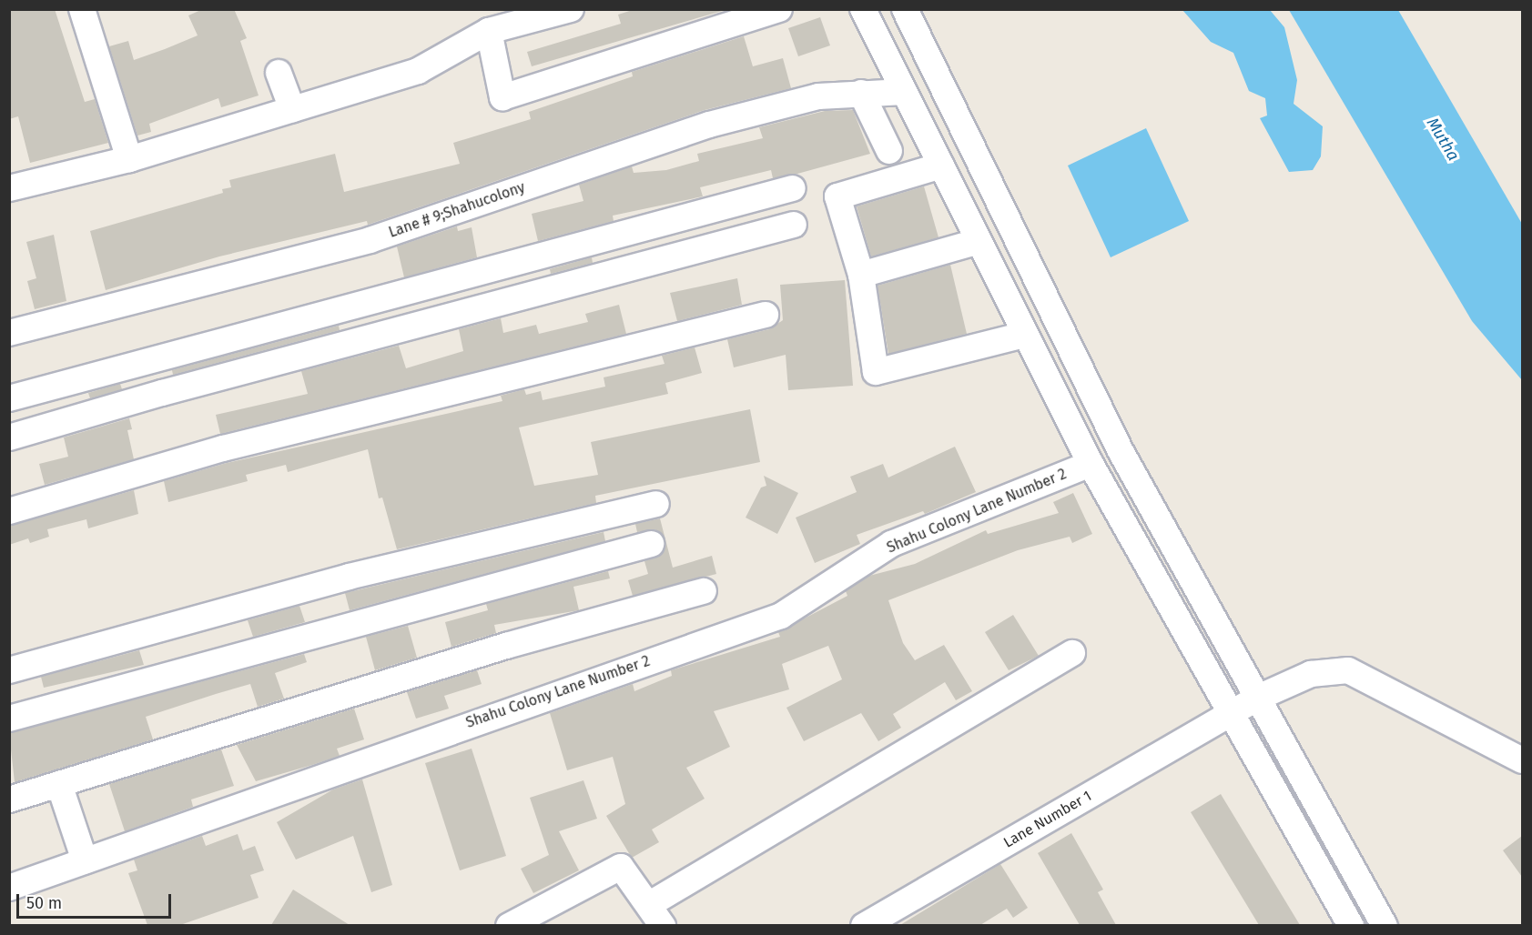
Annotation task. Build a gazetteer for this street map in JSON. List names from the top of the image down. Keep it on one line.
{"streets":{"street":["Lane # 9;Shahucolony","Shahu Colony Lane Number 2","Lane Number 1"]},"water":["Mutha"],"scale_bar":"50 m"}
